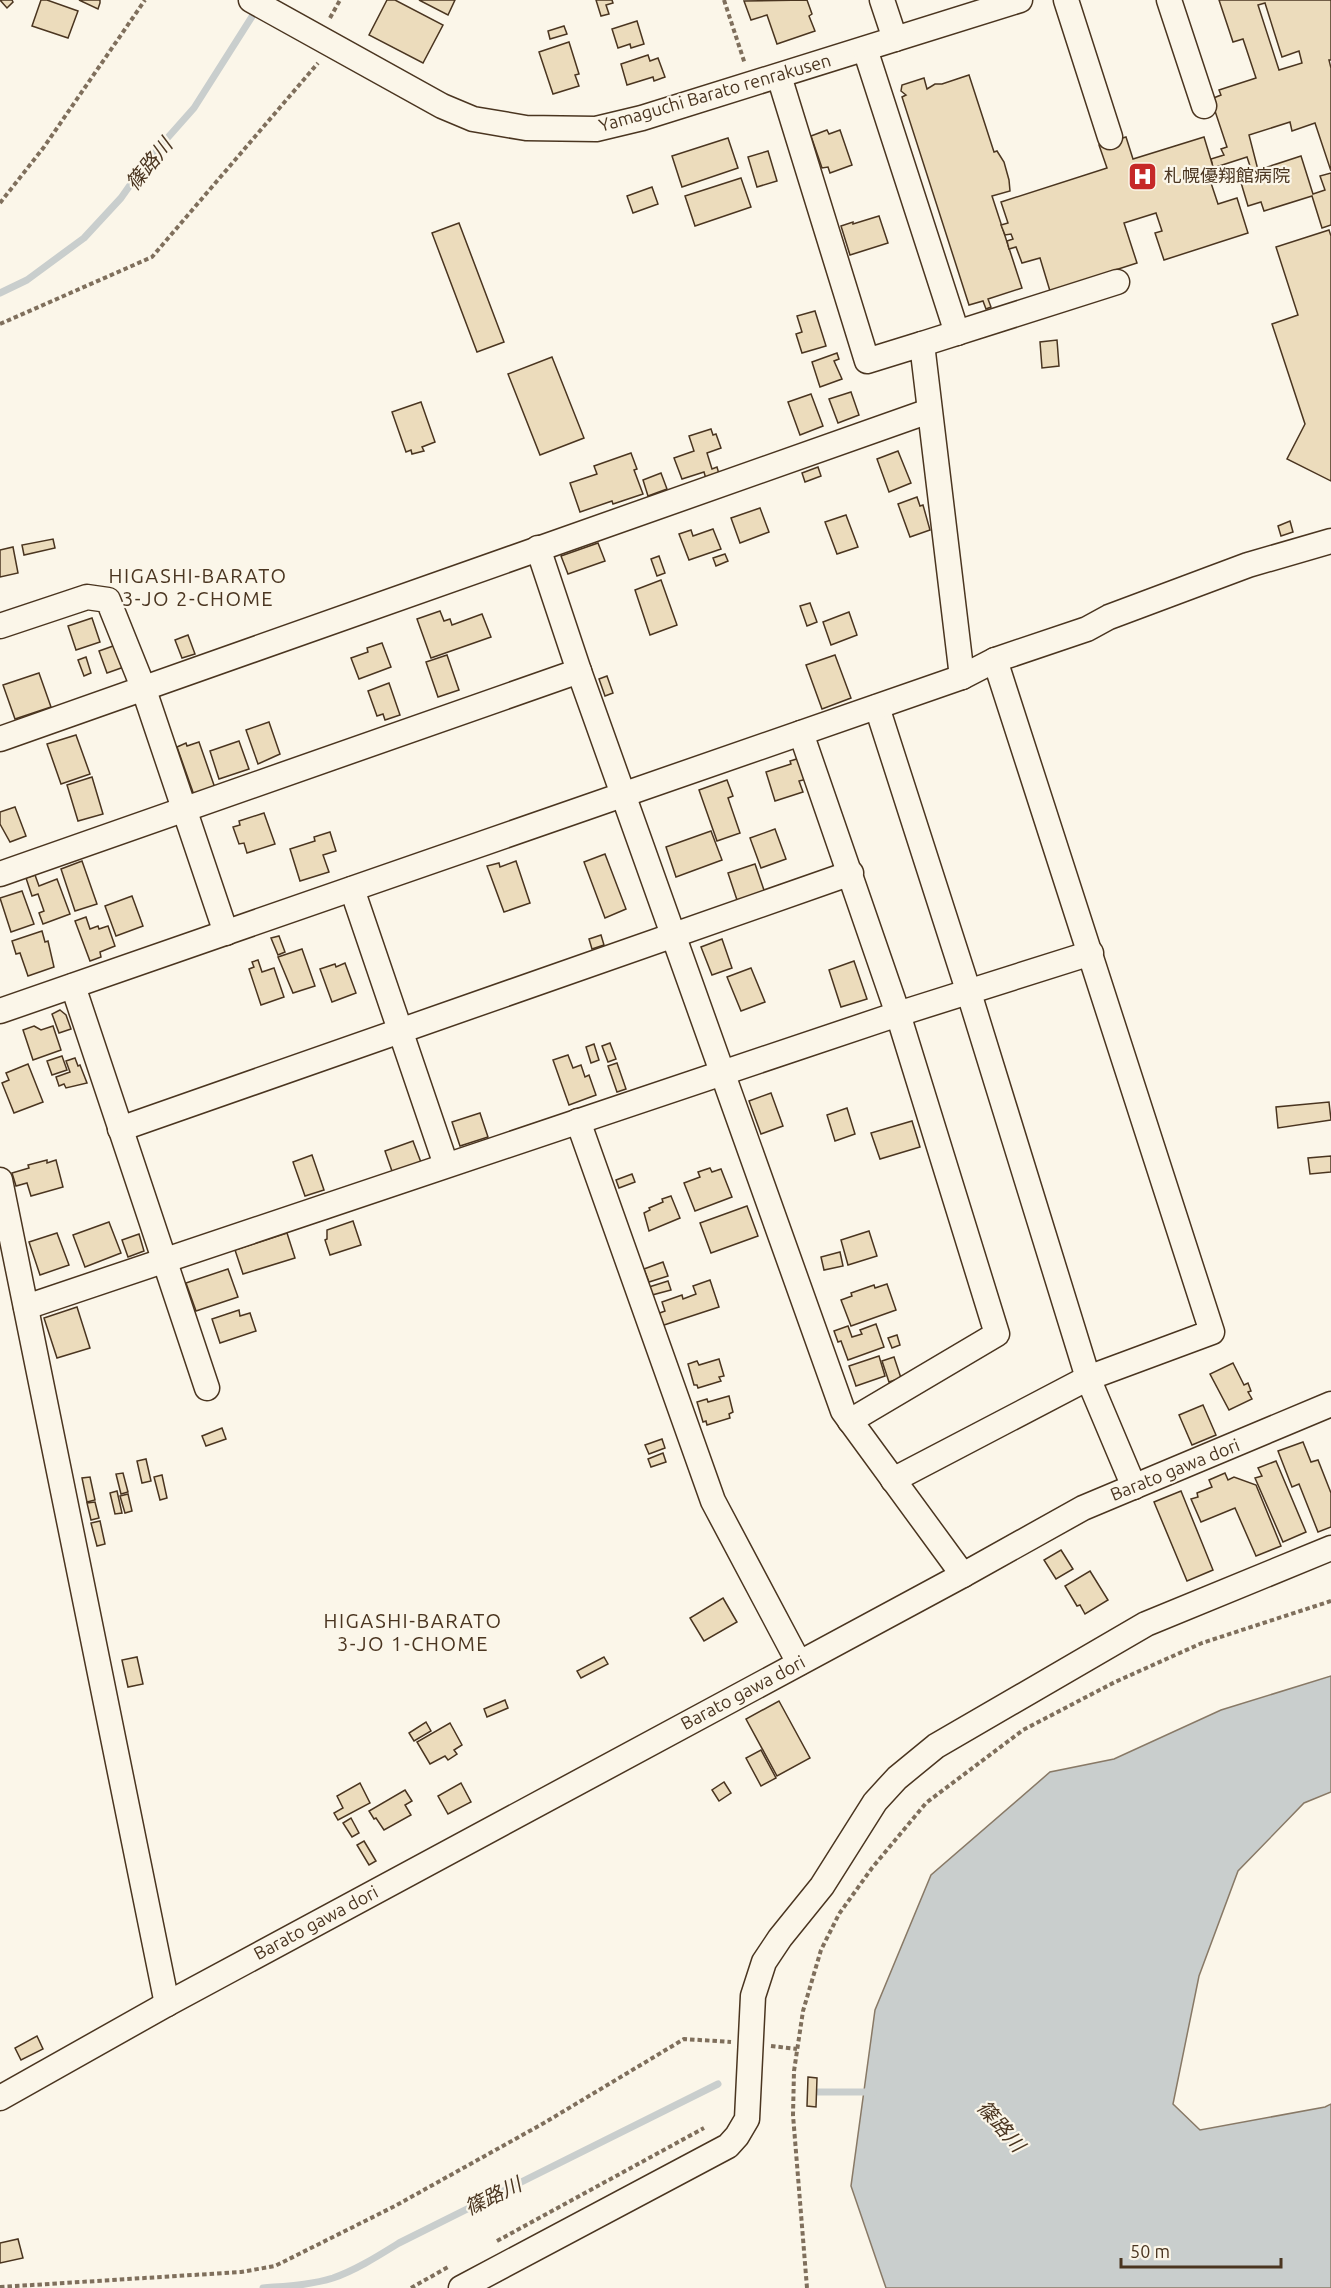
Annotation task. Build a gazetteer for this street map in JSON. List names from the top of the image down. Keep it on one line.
{"streets":{"street":["Yamaguchi Barato renrakusen","Barato gawa dori"]},"districts":["HIGASHI-BARATO 3-JO 2-CHOME","HIGASHI-BARATO 3-JO 1-CHOME"],"water":["篠路川"],"places":{"hospital":["札幌優翔館病院"]},"scale_bar":"50 m"}
